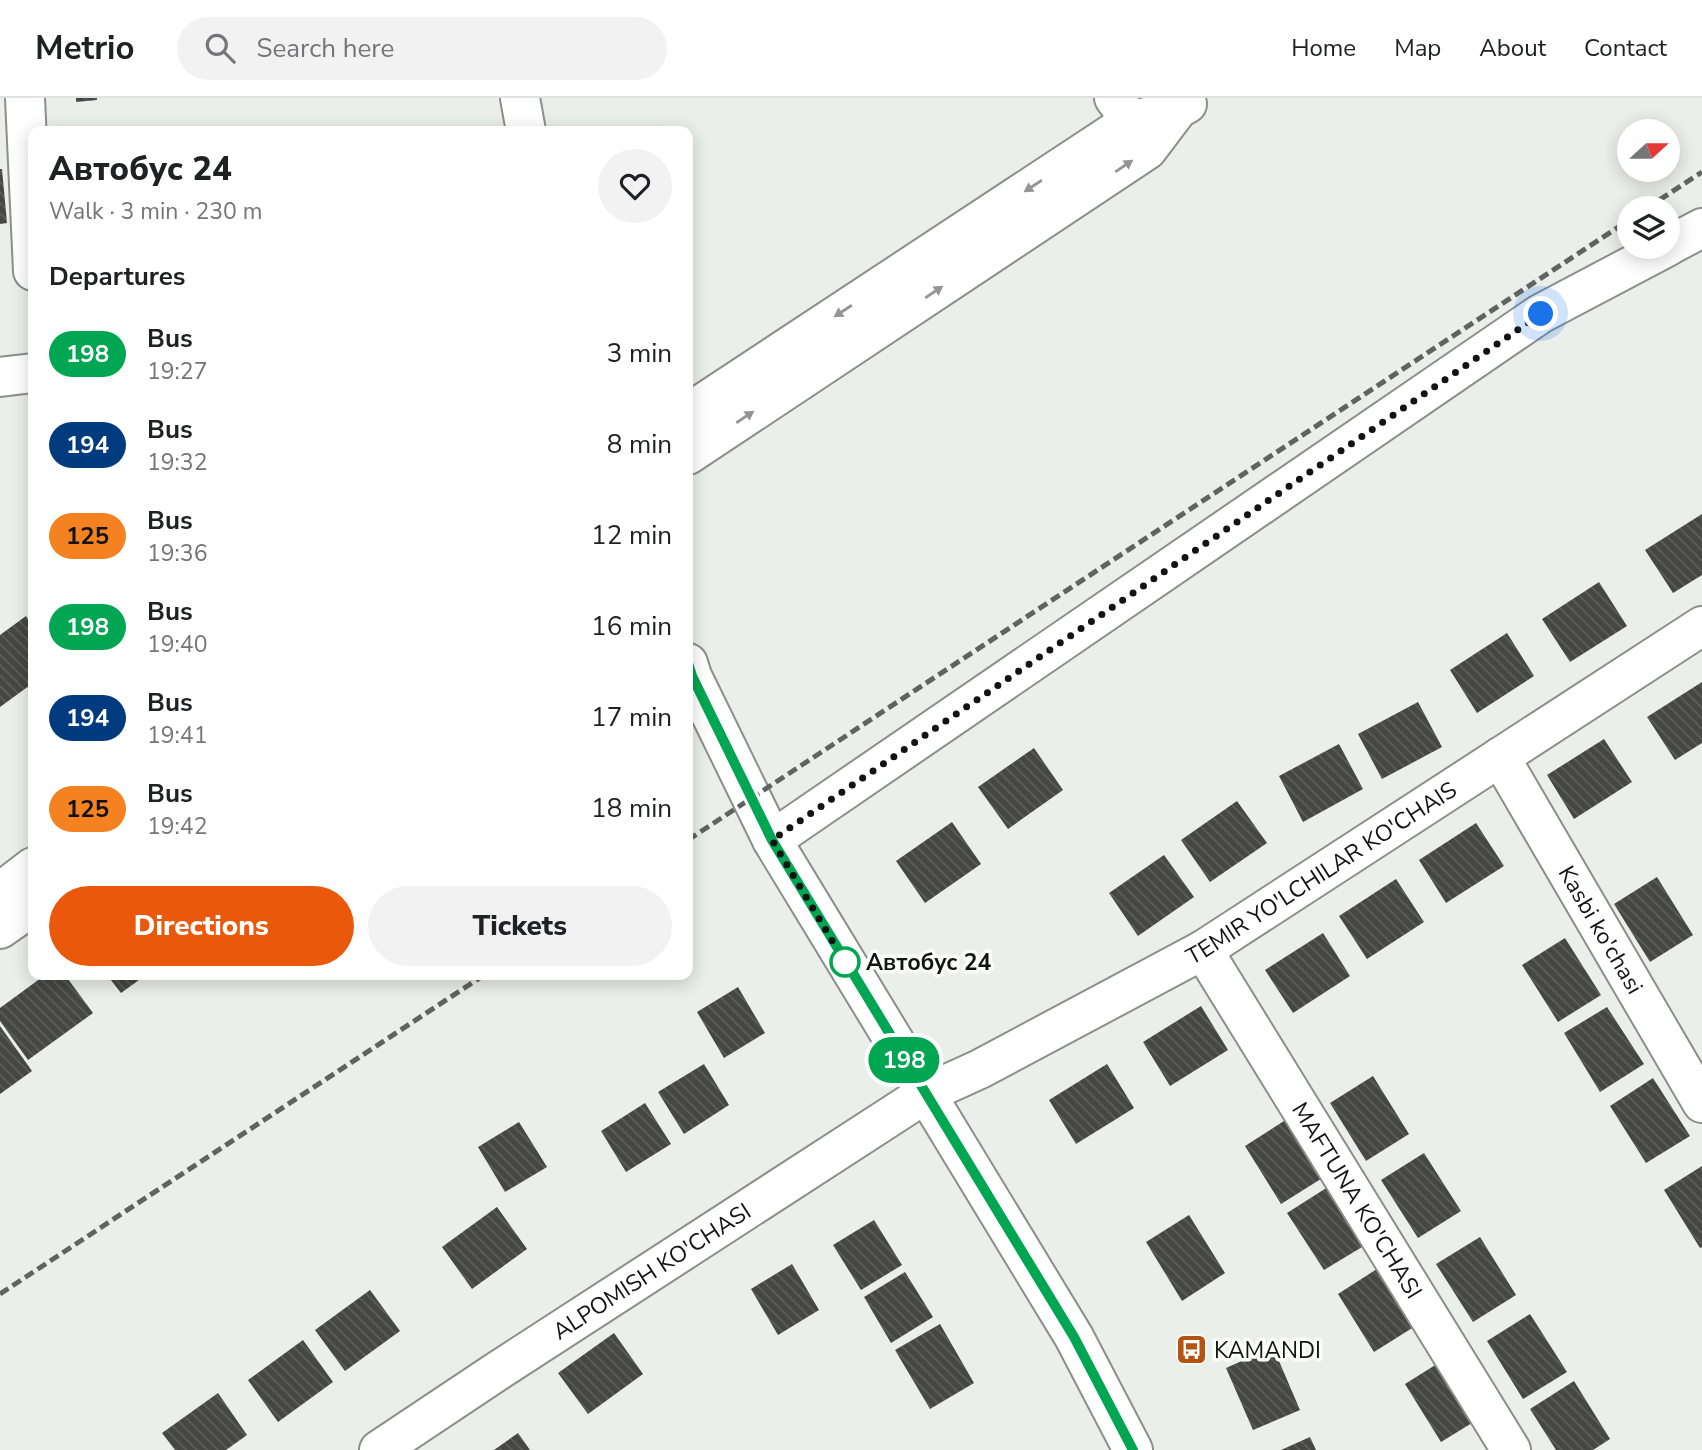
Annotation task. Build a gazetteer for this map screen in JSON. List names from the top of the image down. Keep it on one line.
{"streets":{"street":["TEMIR YO'LCHILAR KO'CHAIS","Kasbi ko'chasi","MAFTUNA KO'CHASI","ALPOMISH KO'CHASI"]},"crossings":[["TEMIR YO'LCHILAR KO'CHAIS","Kasbi ko'chasi"],["TEMIR YO'LCHILAR KO'CHAIS","MAFTUNA KO'CHASI"],["TEMIR YO'LCHILAR KO'CHAIS","ALPOMISH KO'CHASI"]],"places":{"other":["Автобус 24"],"bus stop":["KAMANDI"]},"lines":["bus line 198"],"north":"right","page":{"header":"Metrio","search":"Search here","nav":["Home","Map","About","Contact"],"on_map":"198","heading":[["Автобус 24","Walk · 3 min · 230 m"],"Departures"],"list":[{"mark":"198","name":"Bus","note":"19:27","value":"3 min"},{"mark":"194","name":"Bus","note":"19:32","value":"8 min"},{"mark":"125","name":"Bus","note":"19:36","value":"12 min"},{"mark":"198","name":"Bus","note":"19:40","value":"16 min"},{"mark":"194","name":"Bus","note":"19:41","value":"17 min"},{"mark":"125","name":"Bus","note":"19:42","value":"18 min"}],"buttons":["Directions","Tickets"]}}
